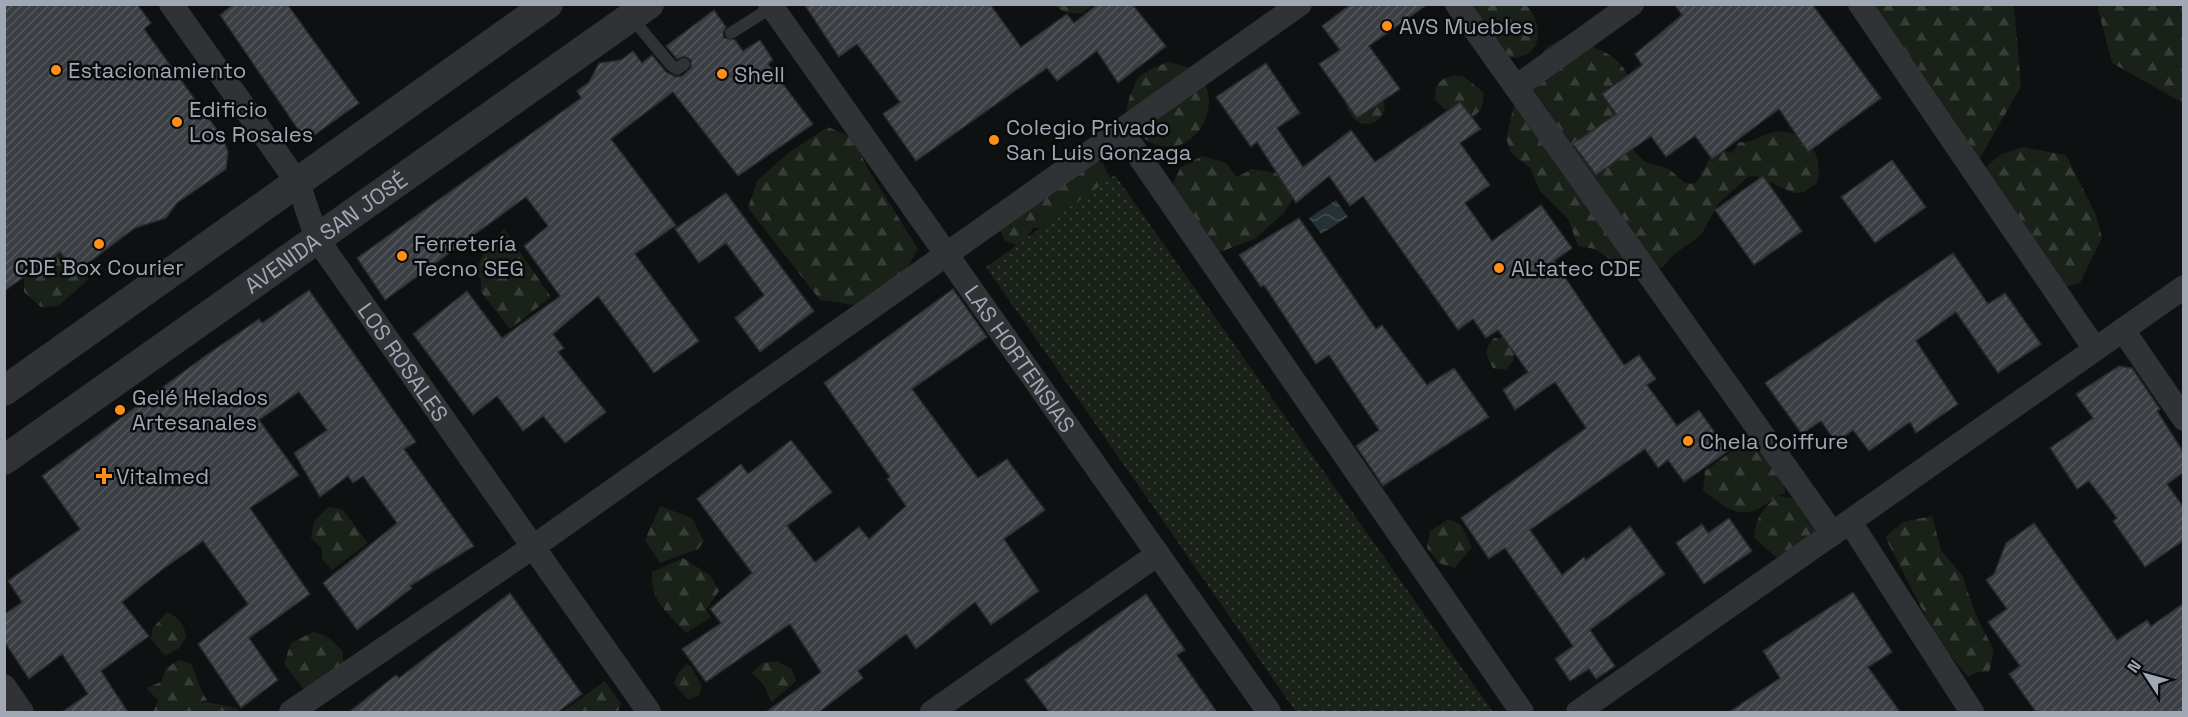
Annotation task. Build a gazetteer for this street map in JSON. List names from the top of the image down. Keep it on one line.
{"streets":{"street":["AVENIDA SAN JOSÉ","LAS HORTENSIAS","LOS ROSALES"]},"crossings":[["AVENIDA SAN JOSÉ","LOS ROSALES"]],"places":{"other":["AVS Muebles","Estacionamiento","Shell","Edificio Los Rosales","Colegio Privado San Luis Gonzaga","CDE Box Courier","Ferretería Tecno SEG","ALtatec CDE","Gelé Helados Artesanales","Chela Coiffure"],"health":["Vitalmed"]},"north":"top left"}
